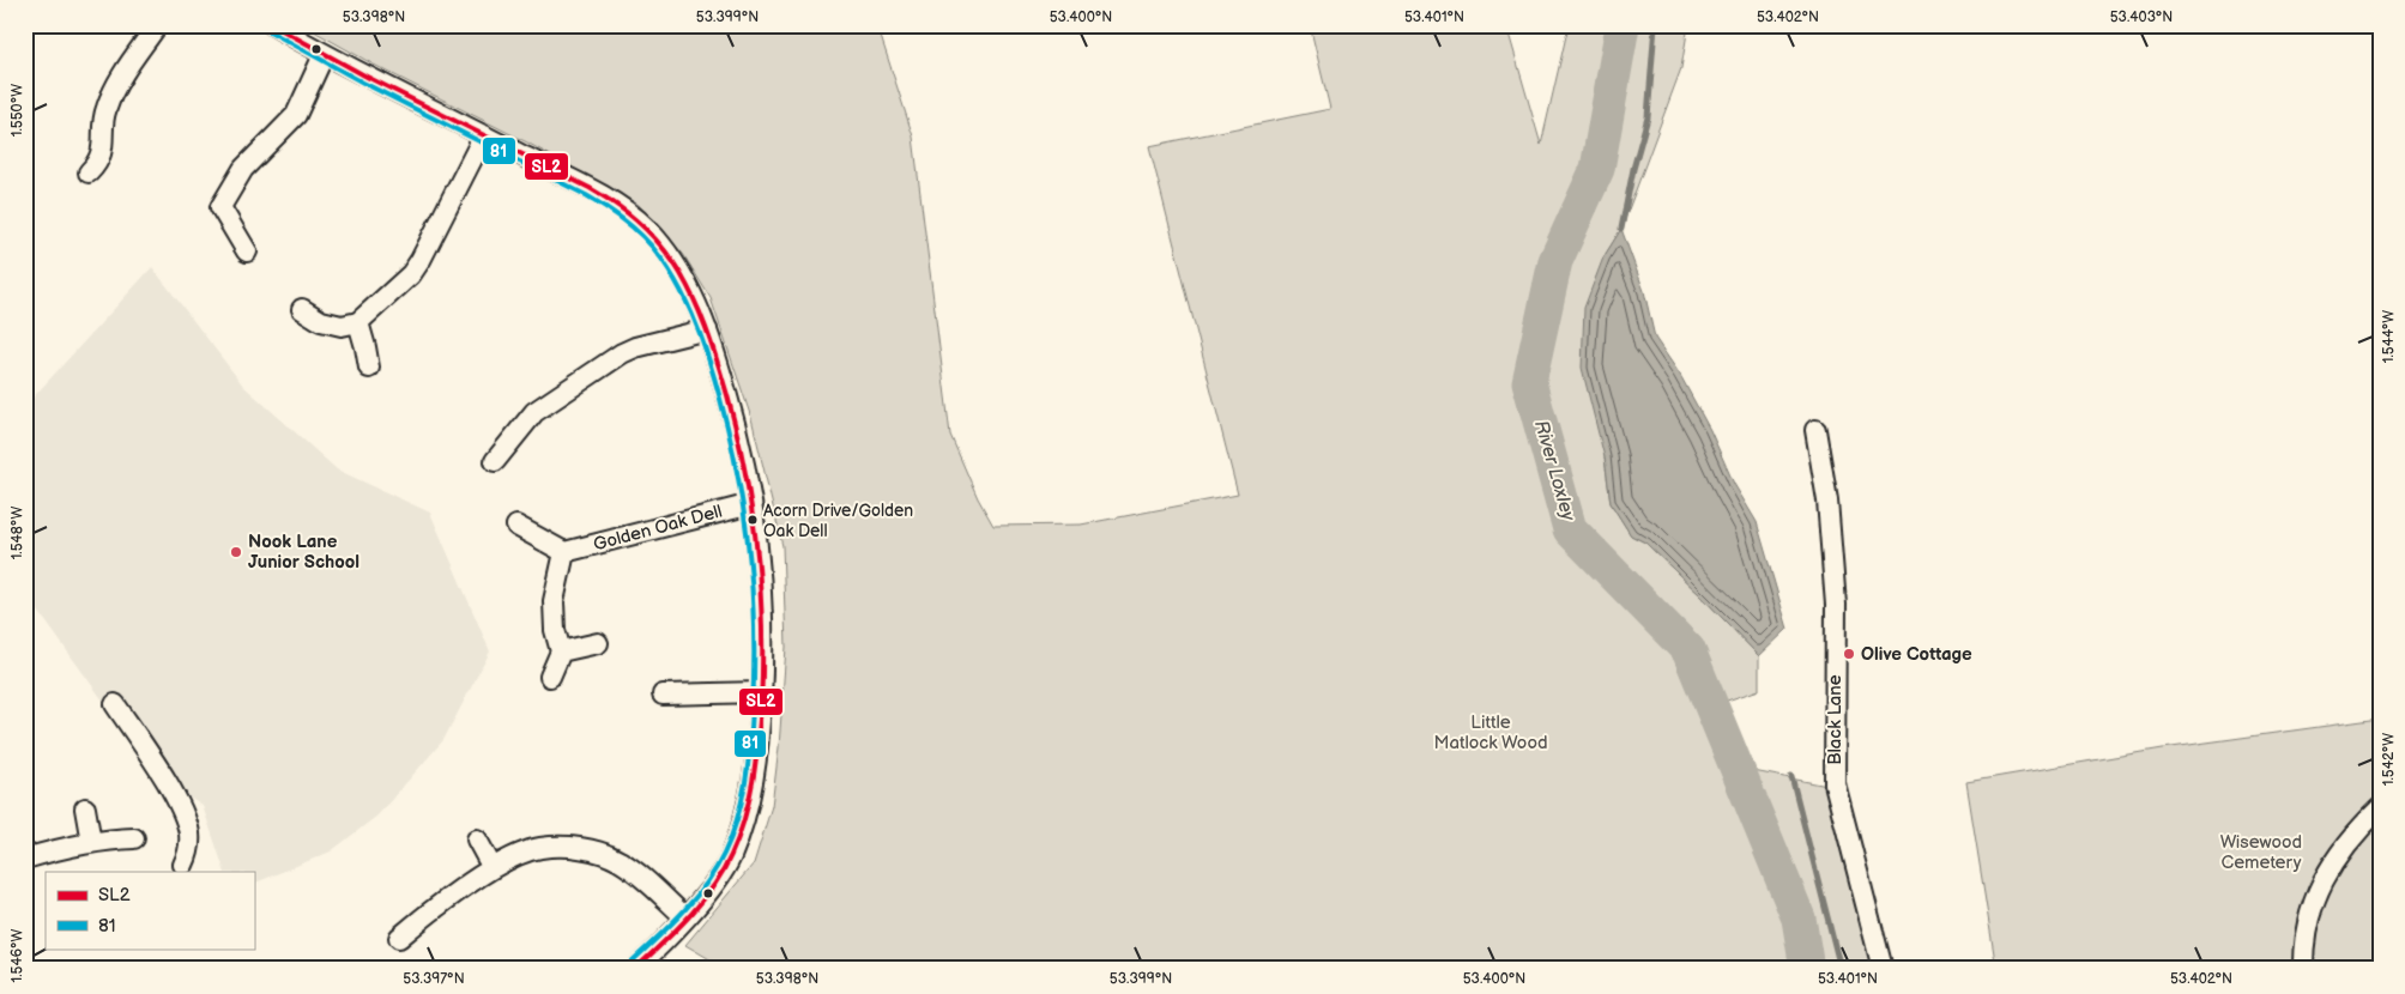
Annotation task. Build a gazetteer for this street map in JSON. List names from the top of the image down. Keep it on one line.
{"streets":{"street":["Golden Oak Dell","Black Lane"]},"water":["River Loxley"],"parks":["Little Matlock Wood","Wisewood Cemetery"],"places":["Acorn Drive/Golden Oak Dell","Nook Lane Junior School","Olive Cottage"],"lines":["transit line SL2","transit line 81"],"legend":["SL2","81"],"coordinates":["53.398°N","53.399°N","53.400°N","53.401°N","53.402°N","53.403°N","1.550°W","1.544°W","1.548°W","1.542°W","1.546°W","53.397°N"]}
